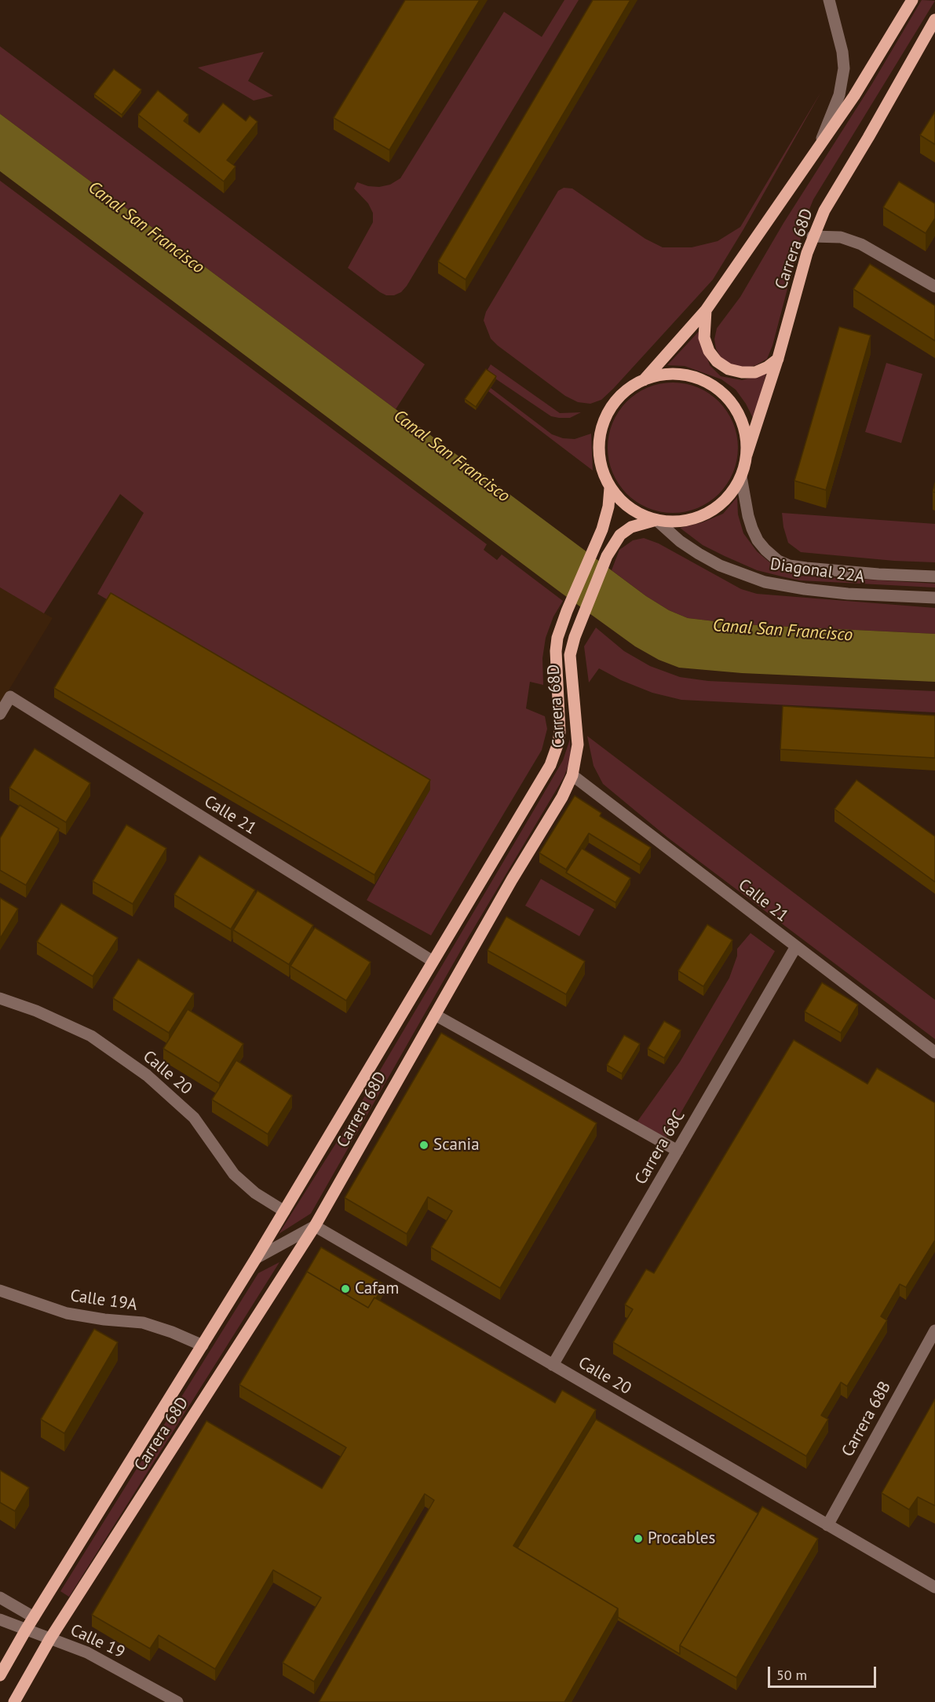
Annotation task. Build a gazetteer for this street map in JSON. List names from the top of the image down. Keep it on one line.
{"streets":{"main road":["Carrera 68D"],"street":["Diagonal 22A","Calle 21","Calle 20","Carrera 68C","Calle 19A","Carrera 68B","Calle 19"]},"crossings":[["Carrera 68D","Diagonal 22A"],["Carrera 68D","Calle 21"],["Carrera 68D","Calle 20"],["Carrera 68D","Calle 19A"],["Carrera 68D","Calle 19"],["Calle 21","Carrera 68C"],["Calle 20","Carrera 68C"],["Calle 20","Carrera 68B"]],"water":["Canal San Francisco"],"places":["Scania","Cafam","Procables"],"scale_bar":"50 m"}
